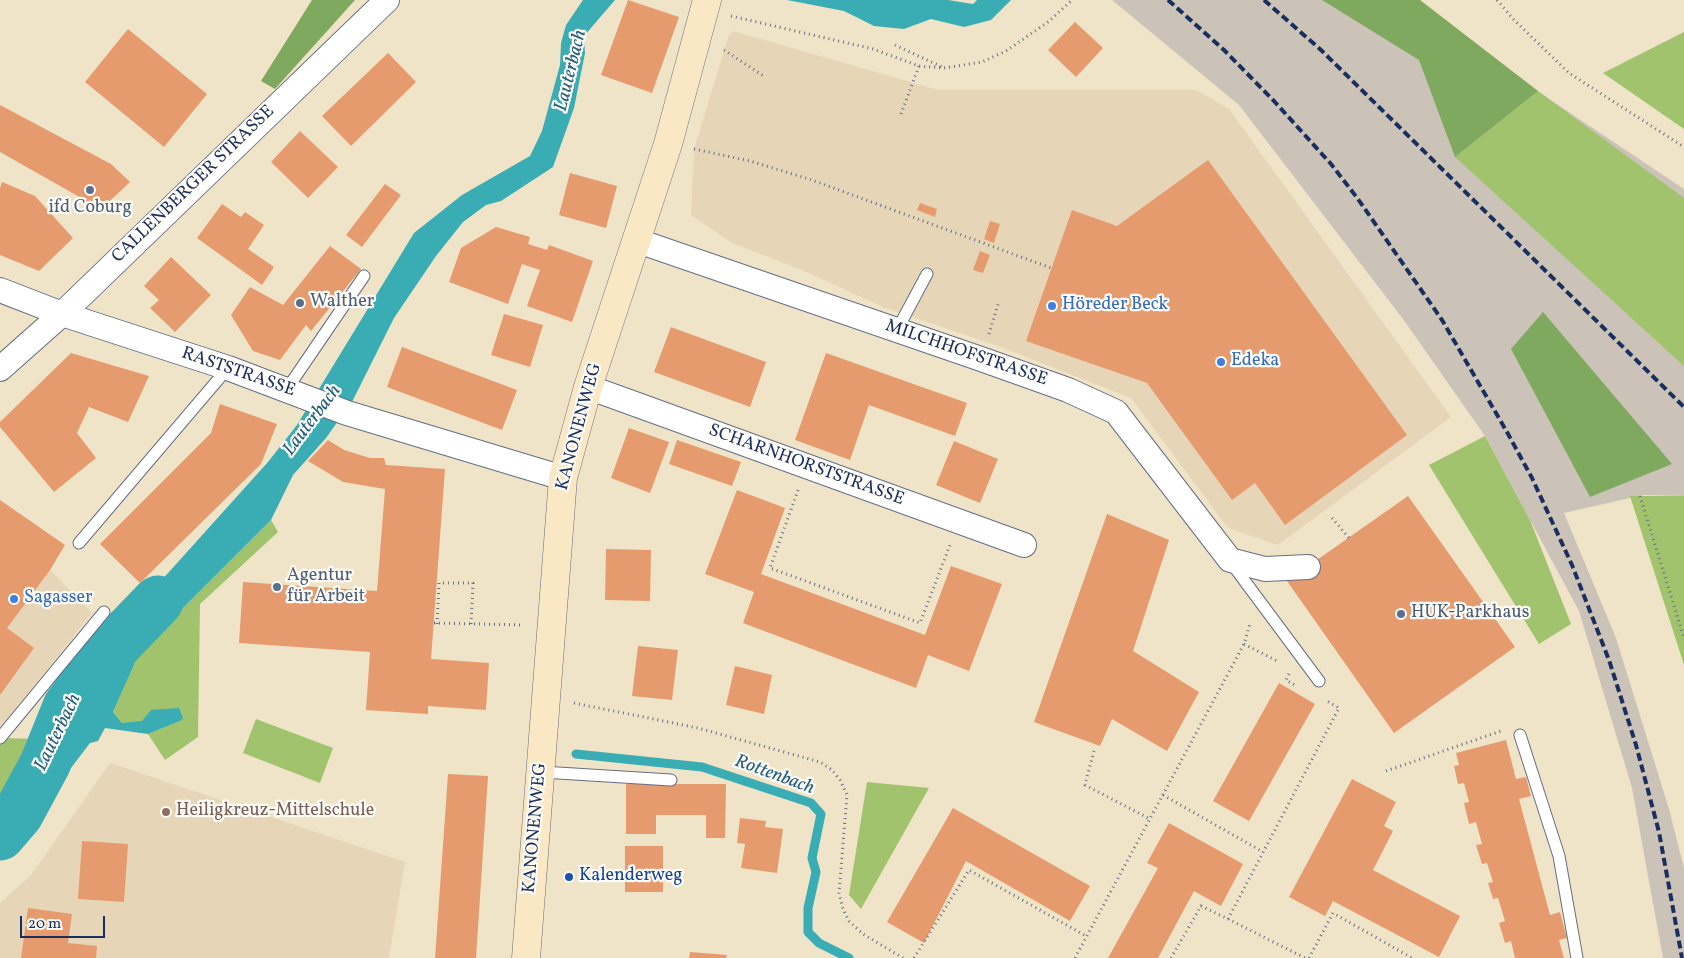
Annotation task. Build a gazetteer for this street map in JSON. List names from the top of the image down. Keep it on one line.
{"streets":{"street":["CALLENBERGER STRASSE","MILCHHOFSTRASSE","RASTSTRASSE","KANONENWEG","SCHARNHORSTSTRASSE"]},"crossings":[["CALLENBERGER STRASSE","RASTSTRASSE"],["MILCHHOFSTRASSE","KANONENWEG"],["RASTSTRASSE","KANONENWEG"],["KANONENWEG","SCHARNHORSTSTRASSE"]],"water":["Lauterbach","Rottenbach"],"places":["ifd Coburg","Walther","Höreder Beck","Edeka","Agentur für Arbeit","Sagasser","HUK-Parkhaus","Heiligkreuz-Mittelschule","Kalenderweg"],"scale_bar":"20 m"}
